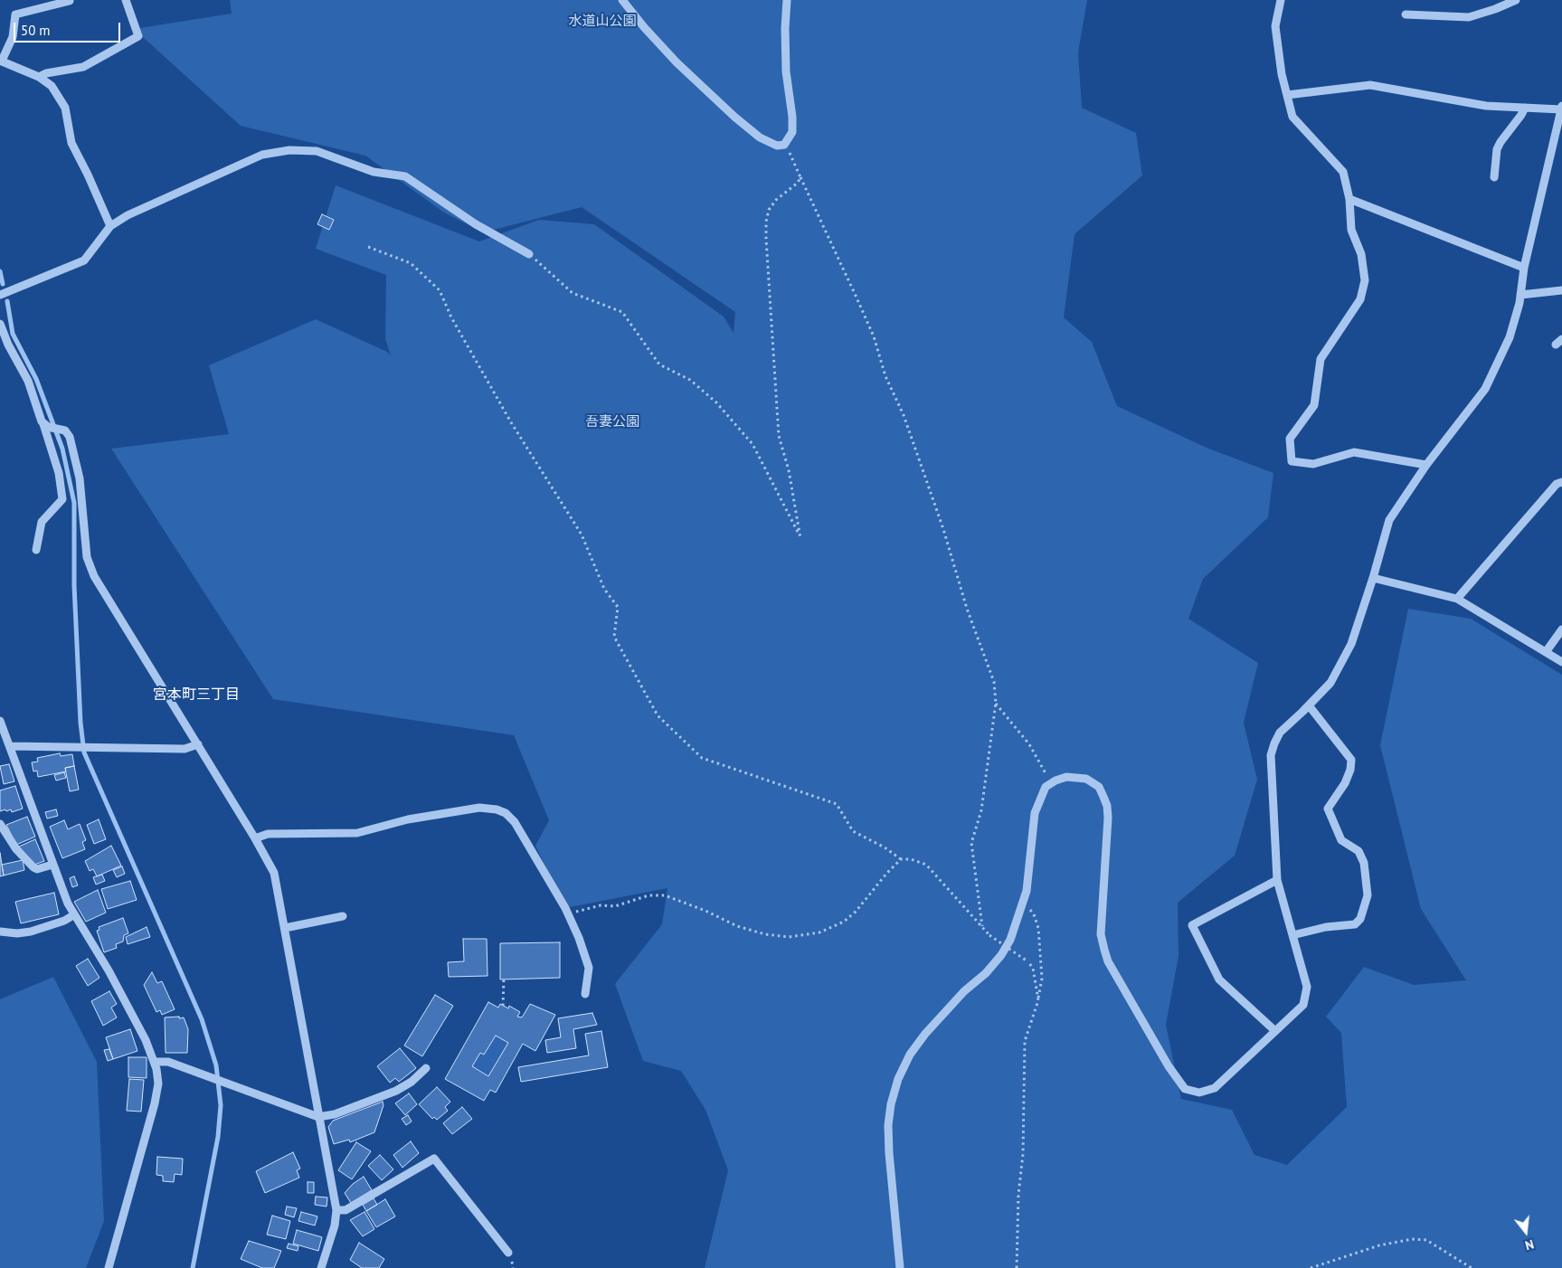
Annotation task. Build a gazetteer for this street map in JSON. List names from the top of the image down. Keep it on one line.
{"districts":["宮本町三丁目"],"parks":["水道山公園","吾妻公園"],"scale_bar":"50 m","north":"bottom"}
